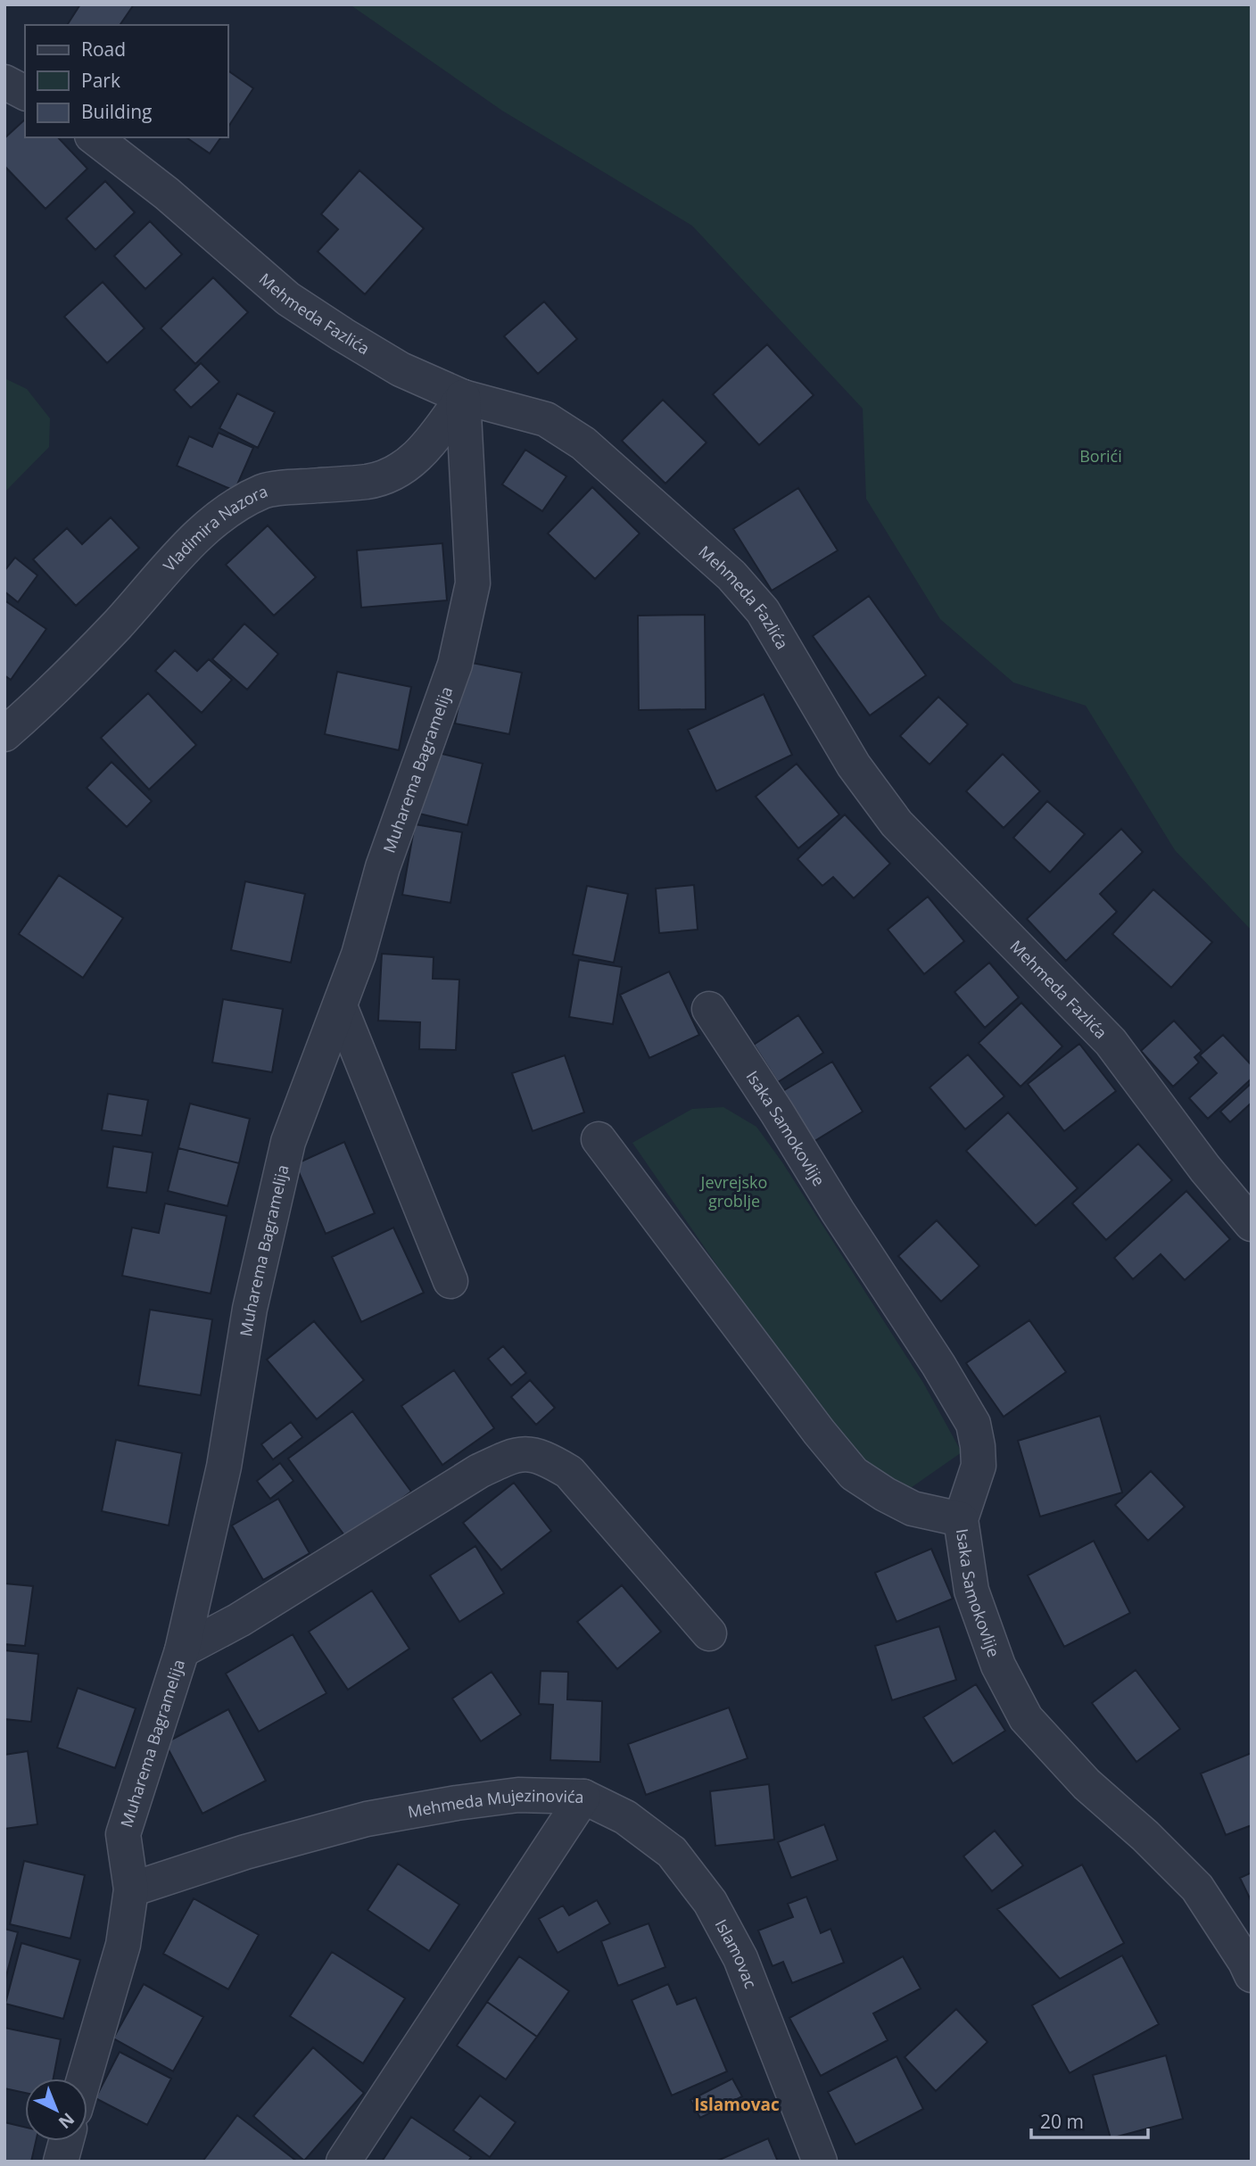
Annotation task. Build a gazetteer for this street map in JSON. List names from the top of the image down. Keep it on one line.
{"streets":{"street":["Mehmeda Fazlića","Vladimira Nazora","Muharema Bagramelija","Isaka Samokovlije","Mehmeda Mujezinovića","Islamovac"]},"crossings":[["Mehmeda Fazlića","Vladimira Nazora"],["Mehmeda Fazlića","Muharema Bagramelija"],["Vladimira Nazora","Muharema Bagramelija"],["Muharema Bagramelija","Mehmeda Mujezinovića"],["Mehmeda Mujezinovića","Islamovac"]],"districts":["Islamovac"],"parks":["Borići","Jevrejsko groblje"],"legend":["Road","Park","Building"],"scale_bar":"20 m","north":"bottom right"}
